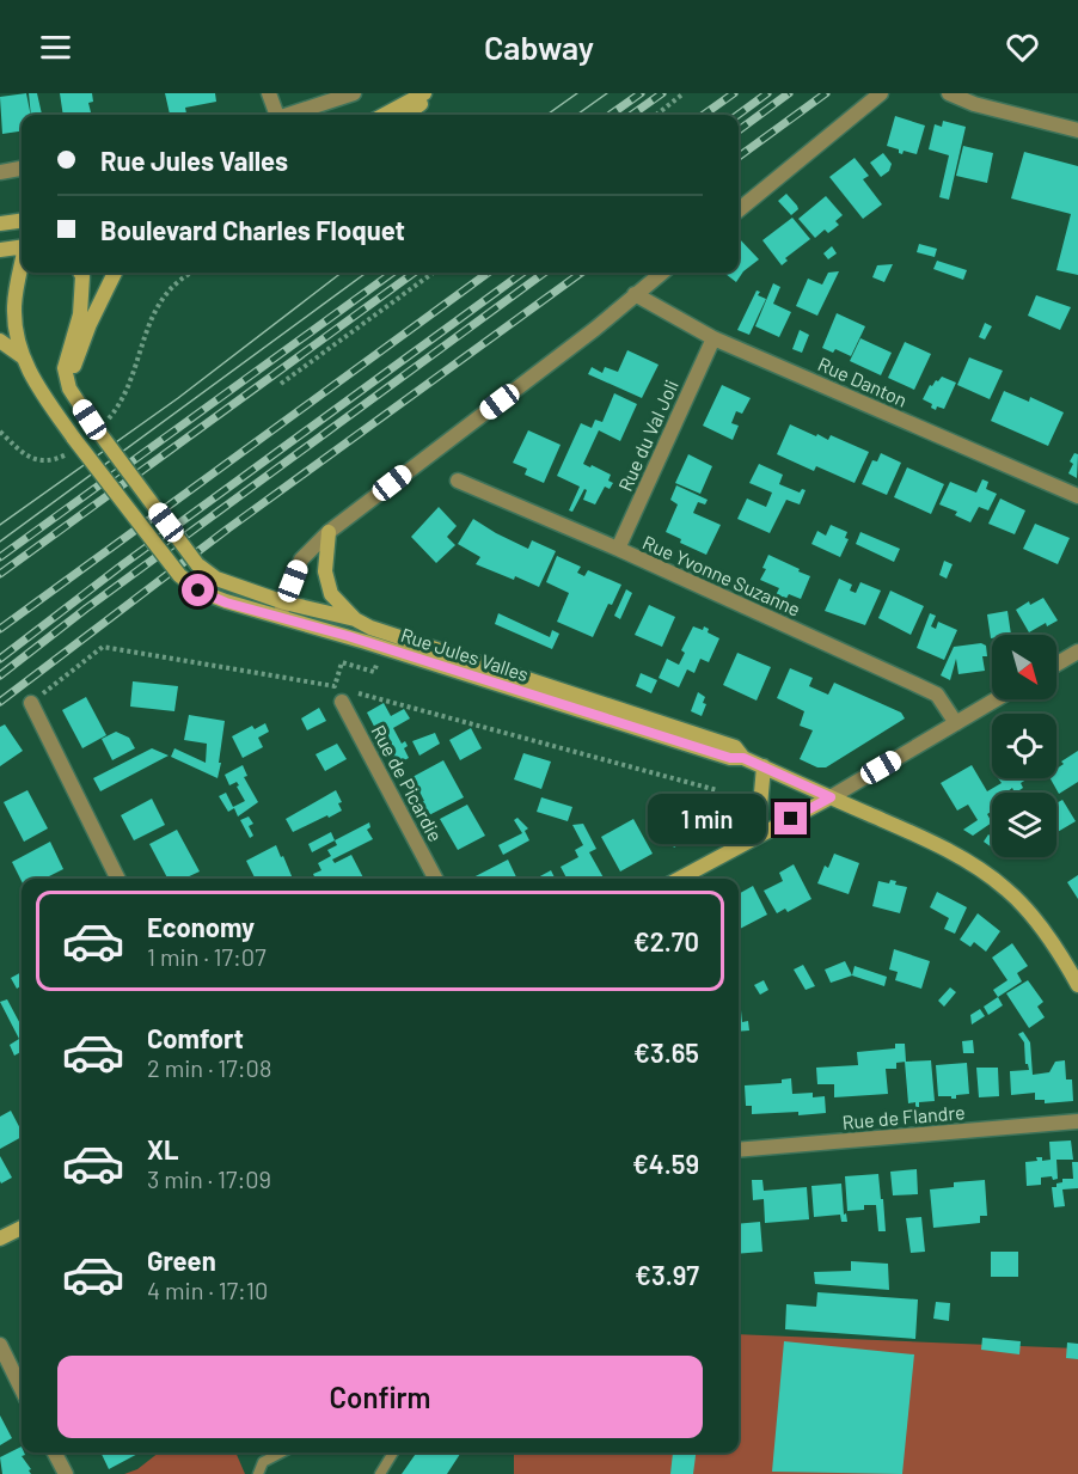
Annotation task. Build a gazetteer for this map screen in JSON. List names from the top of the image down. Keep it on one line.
{"streets":{"street":["Rue Danton","Rue du Val Joli","Rue Yvonne Suzanne","Rue Jules Valles","Rue de Picardie","Rue de Flandre"]},"crossings":[["Rue Danton","Rue du Val Joli"],["Rue du Val Joli","Rue Yvonne Suzanne"]],"north":"bottom right","page":{"header":"Cabway","banner":["Rue Jules Valles","Boulevard Charles Floquet"],"bubble":"1 min","list":[{"name":"Economy","note":"1 min · 17:07","value":"€2.70"},{"name":"Comfort","note":"2 min · 17:08","value":"€3.65"},{"name":"XL","note":"3 min · 17:09","value":"€4.59"},{"name":"Green","note":"4 min · 17:10","value":"€3.97"}],"buttons":"Confirm"}}
